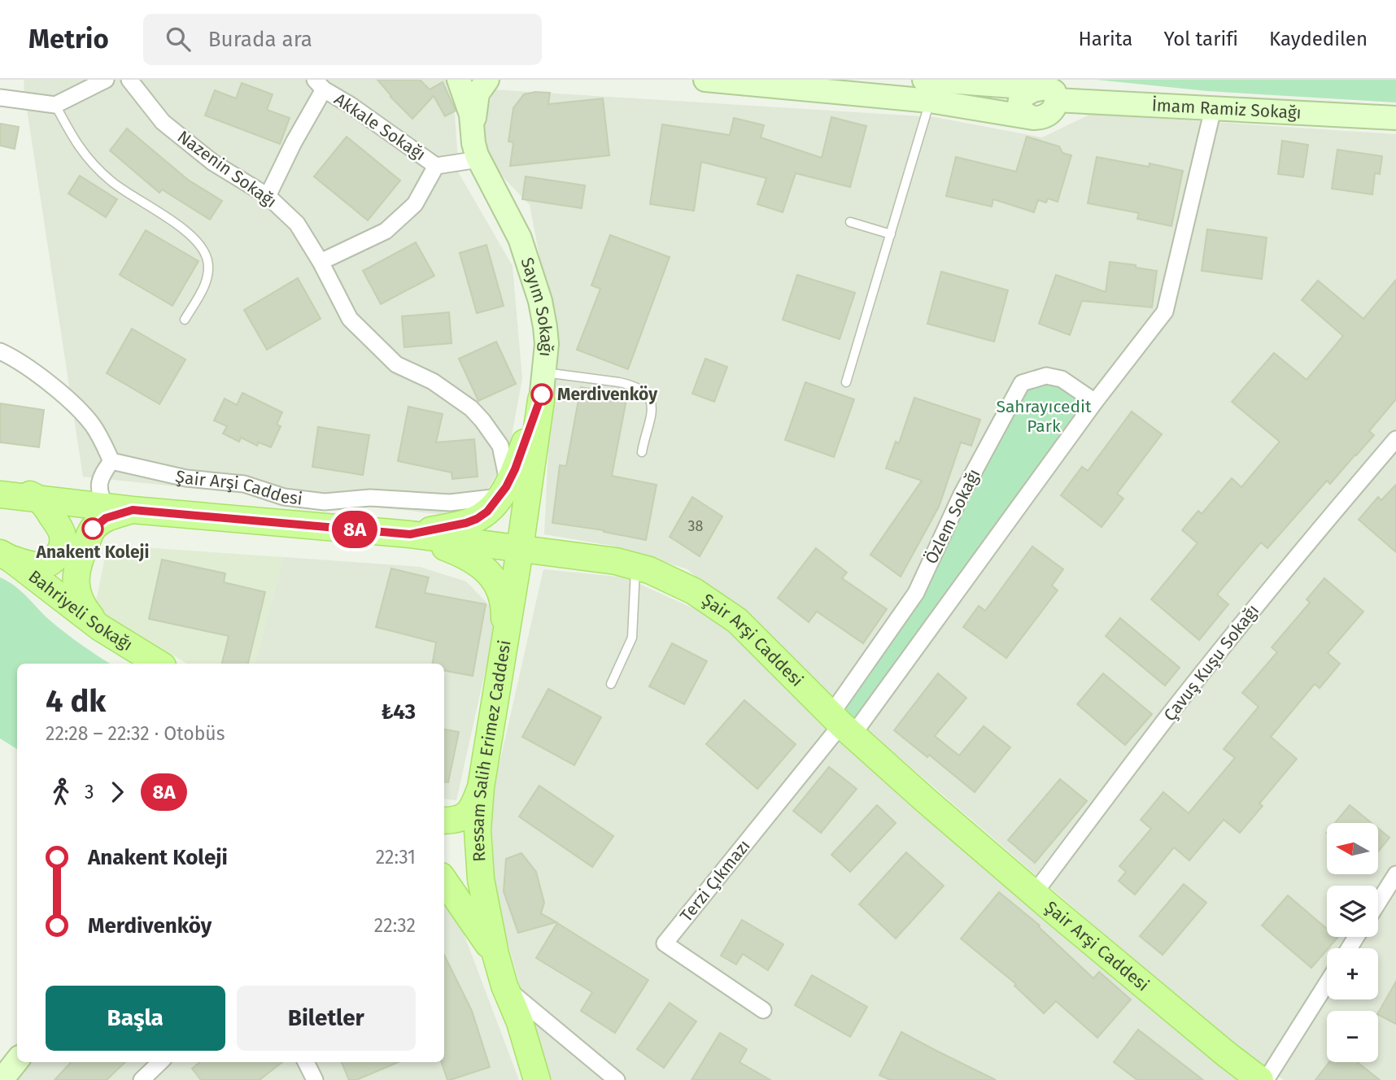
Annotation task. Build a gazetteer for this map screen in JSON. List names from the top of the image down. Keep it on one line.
{"streets":{"main road":["Sayım Sokağı","Şair Arşi Caddesi","Bahriyeli Sokağı","Ressam Salih Erimez Caddesi"],"street":["İmam Ramiz Sokağı","Akkale Sokağı","Nazenin Sokağı","Özlem Sokağı","Çavuş Kuşu Sokağı","Terzi Çıkmazı"]},"crossings":[["Akkale Sokağı","Nazenin Sokağı"],["Akkale Sokağı","Sayım Sokağı"],["Nazenin Sokağı","Şair Arşi Caddesi"],["Sayım Sokağı","Şair Arşi Caddesi"],["Sayım Sokağı","Ressam Salih Erimez Caddesi"],["Şair Arşi Caddesi","Özlem Sokağı"],["Şair Arşi Caddesi","Çavuş Kuşu Sokağı"],["Şair Arşi Caddesi","Ressam Salih Erimez Caddesi"],["Şair Arşi Caddesi","Terzi Çıkmazı"],["Özlem Sokağı","Terzi Çıkmazı"]],"parks":["Sahrayıcedit Park"],"places":["Merdivenköy","Anakent Koleji"],"lines":["bus line 8A"],"house_numbers":["38"],"north":"left","page":{"header":"Metrio","search":"Burada ara","nav":["Harita","Yol tarifi","Kaydedilen"],"on_map":"8A","heading":["4 dk","22:28 – 22:32 · Otobüs","₺43"],"legs":["3","8A"],"map_buttons":["+","−"],"list":[{"name":"Anakent Koleji","value":"22:31"},{"name":"Merdivenköy","value":"22:32"}],"buttons":["Başla","Biletler"]}}
